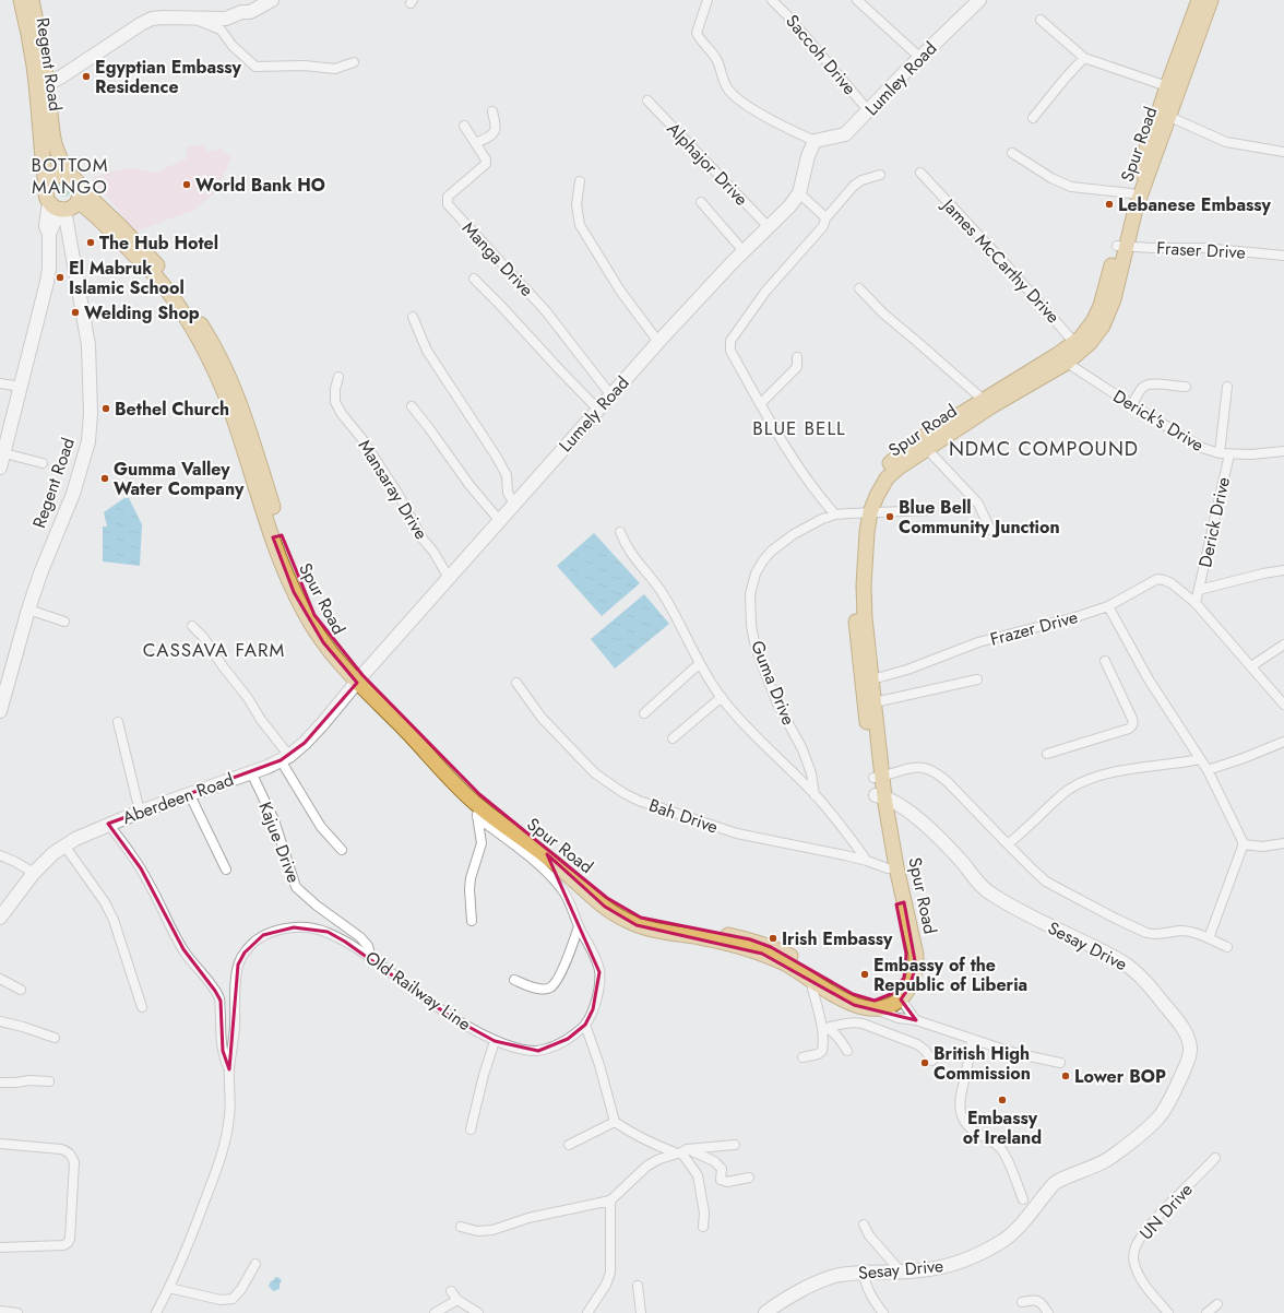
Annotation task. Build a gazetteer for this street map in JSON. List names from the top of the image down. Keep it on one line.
{"streets":{"main road":["Regent Road","Spur Road"],"street":["Saccoh Drive","Lumley Road","Alphajor Drive","Fraser Drive","Manga Drive","James McCarthy Drive","Lumely Road","Derick's Drive","Mansaray Drive","Derick Drive","Frazer Drive","Guma Drive","Aberdeen Road","Bah Drive","Kajue Drive","Sesay Drive","Old Railway Line","UN Drive"]},"crossings":[["Saccoh Drive","Lumley Road"],["Regent Road","Spur Road"],["Lumley Road","Lumely Road"],["Spur Road","Fraser Drive"],["Spur Road","James McCarthy Drive"],["Spur Road","Lumely Road"],["Spur Road","Derick's Drive"],["Spur Road","Frazer Drive"],["Spur Road","Guma Drive"],["Spur Road","Aberdeen Road"],["Spur Road","Bah Drive"],["Spur Road","Sesay Drive"],["Alphajor Drive","Lumely Road"],["Manga Drive","Lumely Road"],["Lumely Road","Mansaray Drive"],["Lumely Road","Aberdeen Road"],["Derick's Drive","Derick Drive"],["Derick Drive","Frazer Drive"],["Aberdeen Road","Kajue Drive"],["Aberdeen Road","Old Railway Line"],["Kajue Drive","Old Railway Line"]],"districts":["BOTTOM MANGO","BLUE BELL","NDMC COMPOUND","CASSAVA FARM"],"places":["Egyptian Embassy Residence","World Bank HO","Lebanese Embassy","The Hub Hotel","El Mabruk Islamic School","Welding Shop","Bethel Church","Gumma Valley Water Company","Blue Bell Community Junction","Irish Embassy","Embassy of the Republic of Liberia","British High Commission","Lower BOP","Embassy of Ireland"]}
